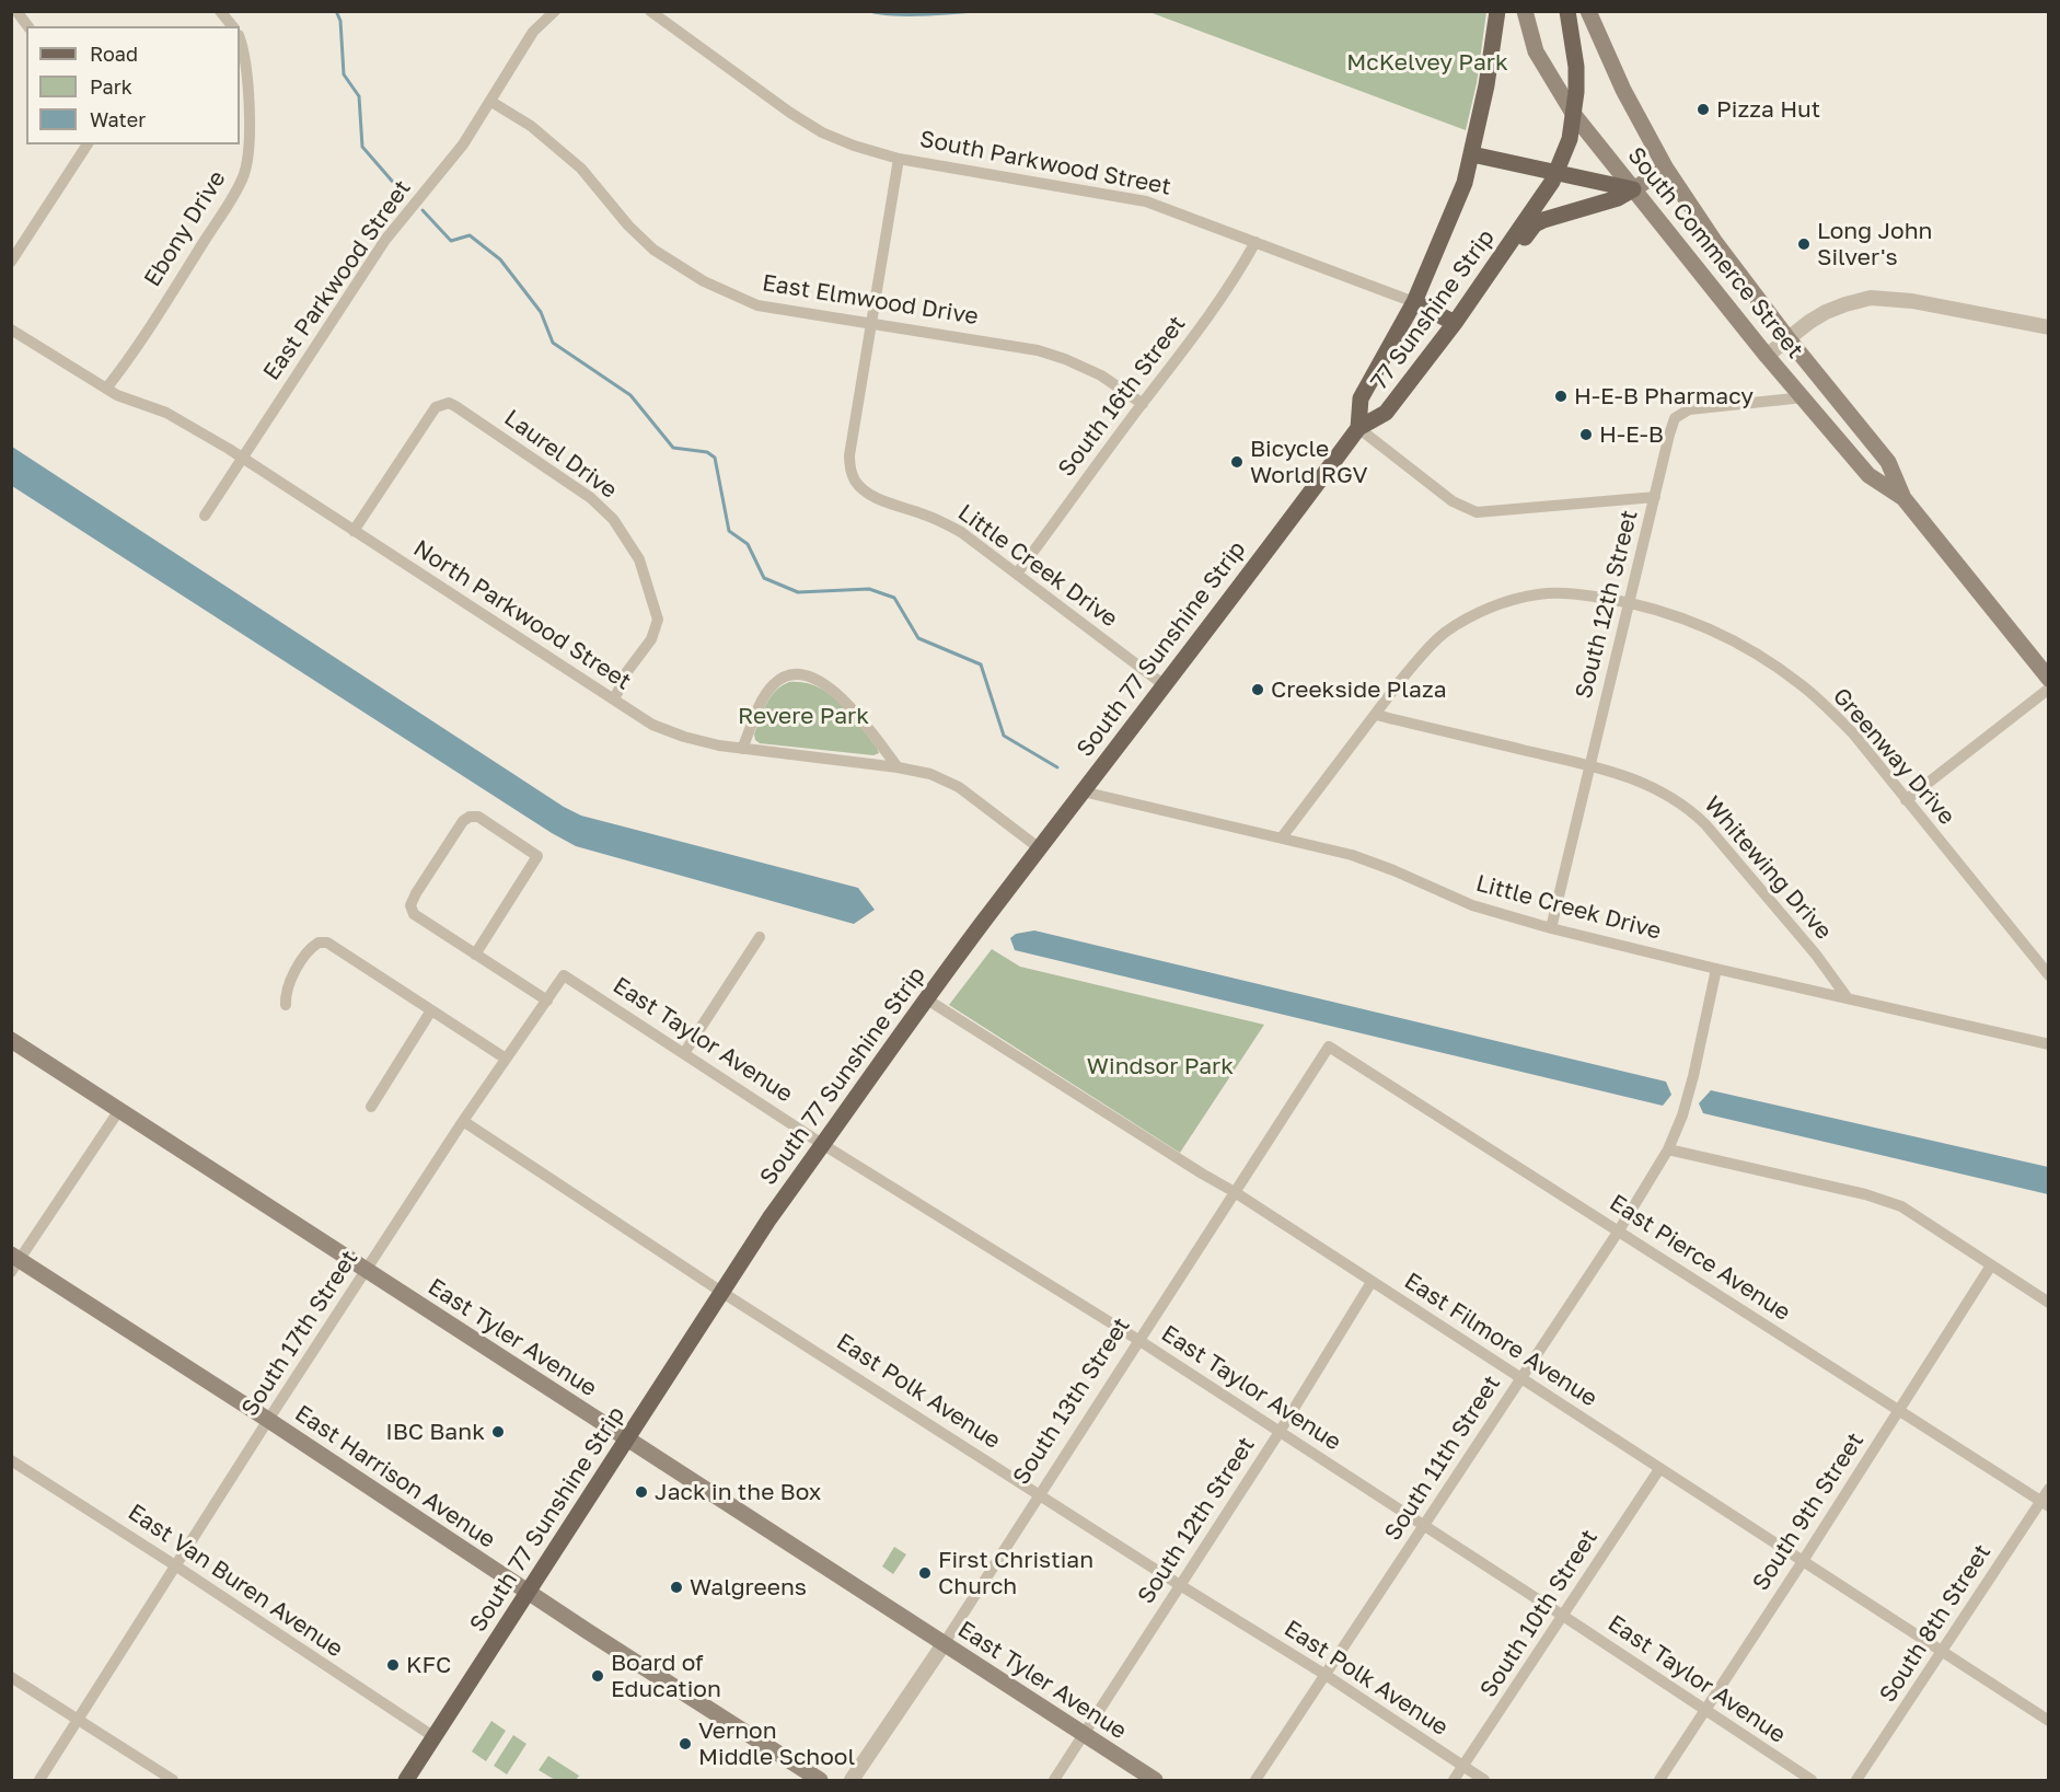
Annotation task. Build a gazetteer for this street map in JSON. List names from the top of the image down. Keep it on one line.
{"streets":{"main road":["South Parkwood Street","South Commerce Street","77 Sunshine Strip","South 77 Sunshine Strip","East Tyler Avenue","East Harrison Avenue"],"street":["Ebony Drive","East Parkwood Street","East Elmwood Drive","South 16th Street","Laurel Drive","Little Creek Drive","South 12th Street","North Parkwood Street","Greenway Drive","Whitewing Drive","East Taylor Avenue","East Pierce Avenue","South 17th Street","East Filmore Avenue","East Polk Avenue","South 13th Street","South 11th Street","South 9th Street","East Van Buren Avenue","South 10th Street","South 8th Street"]},"crossings":[["South Parkwood Street","77 Sunshine Strip"],["South Parkwood Street","South 16th Street"],["South Parkwood Street","Little Creek Drive"],["Ebony Drive","North Parkwood Street"],["South Commerce Street","77 Sunshine Strip"],["South Commerce Street","South 12th Street"],["East Parkwood Street","East Elmwood Drive"],["East Parkwood Street","North Parkwood Street"],["East Elmwood Drive","South 16th Street"],["East Elmwood Drive","Little Creek Drive"],["77 Sunshine Strip","South 77 Sunshine Strip"],["South 16th Street","Little Creek Drive"],["Laurel Drive","North Parkwood Street"],["Little Creek Drive","South 12th Street"],["Little Creek Drive","South 77 Sunshine Strip"],["Little Creek Drive","Greenway Drive"],["Little Creek Drive","Whitewing Drive"],["Little Creek Drive","South 11th Street"],["South 12th Street","Greenway Drive"],["South 12th Street","Whitewing Drive"],["South 12th Street","East Taylor Avenue"],["South 12th Street","East Tyler Avenue"],["South 12th Street","East Filmore Avenue"],["South 12th Street","East Polk Avenue"],["North Parkwood Street","South 77 Sunshine Strip"],["South 77 Sunshine Strip","East Taylor Avenue"],["South 77 Sunshine Strip","East Tyler Avenue"],["South 77 Sunshine Strip","East Filmore Avenue"],["South 77 Sunshine Strip","East Polk Avenue"],["South 77 Sunshine Strip","East Harrison Avenue"],["South 77 Sunshine Strip","East Van Buren Avenue"],["Greenway Drive","Whitewing Drive"],["East Taylor Avenue","South 17th Street"],["East Taylor Avenue","South 13th Street"],["East Taylor Avenue","South 11th Street"],["East Taylor Avenue","South 9th Street"],["East Taylor Avenue","South 10th Street"],["East Pierce Avenue","South 13th Street"],["East Pierce Avenue","South 11th Street"],["East Pierce Avenue","South 9th Street"],["East Pierce Avenue","South 8th Street"],["South 17th Street","East Tyler Avenue"],["South 17th Street","East Polk Avenue"],["South 17th Street","East Harrison Avenue"],["South 17th Street","East Van Buren Avenue"],["East Tyler Avenue","South 13th Street"],["East Filmore Avenue","South 13th Street"],["East Filmore Avenue","South 11th Street"],["East Filmore Avenue","South 9th Street"],["East Filmore Avenue","South 10th Street"],["East Filmore Avenue","South 8th Street"],["East Polk Avenue","South 13th Street"],["East Polk Avenue","South 11th Street"],["East Polk Avenue","South 10th Street"]],"parks":["McKelvey Park","Revere Park","Windsor Park"],"places":["Pizza Hut","Long John Silver's","H-E-B Pharmacy","H-E-B","Bicycle World RGV","Creekside Plaza","IBC Bank","Jack in the Box","First Christian Church","Walgreens","KFC","Board of Education","Vernon Middle School"],"legend":["Road","Park","Water"]}
